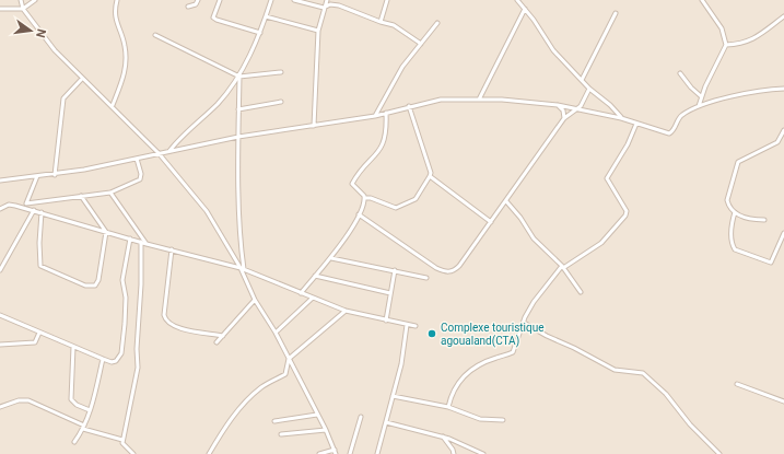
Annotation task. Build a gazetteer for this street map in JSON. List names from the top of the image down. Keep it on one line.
{"places":["Complexe touristique agoualand(CTA)"],"north":"right"}
